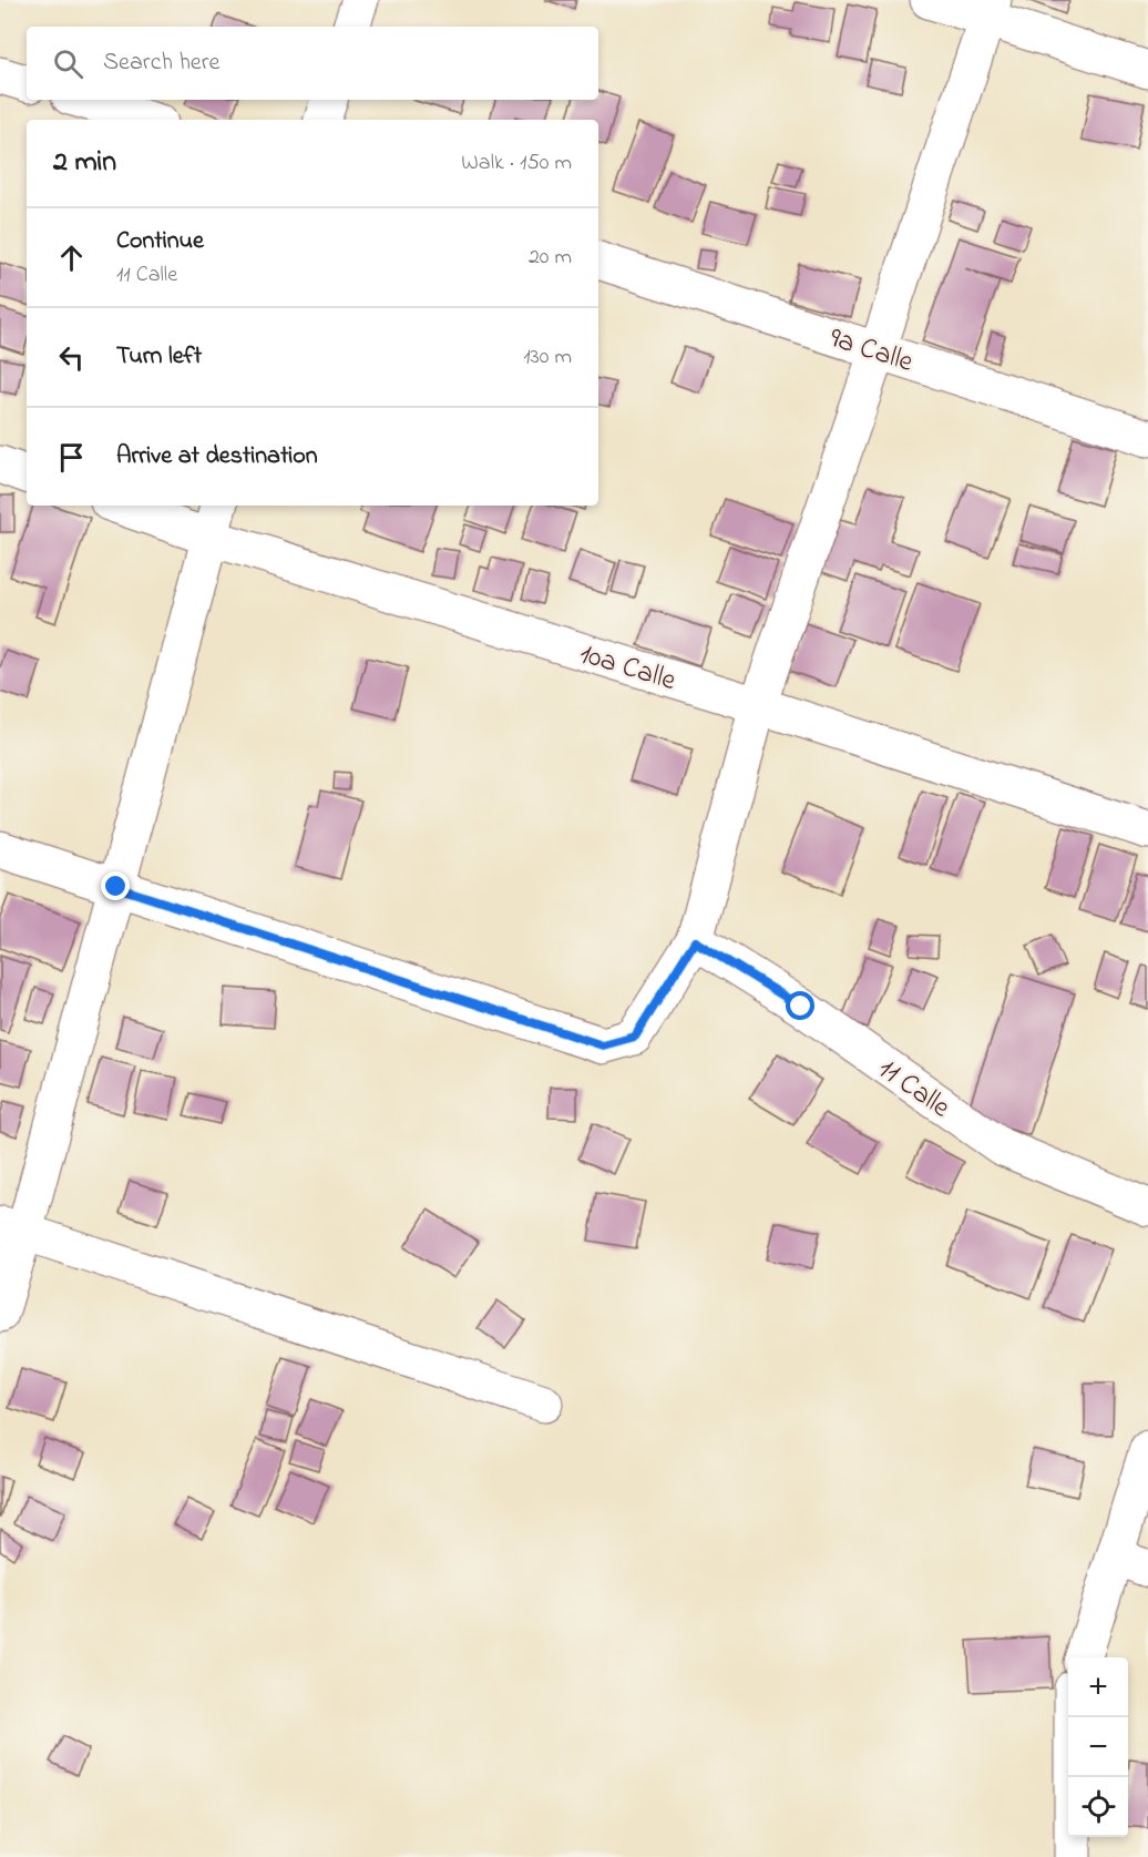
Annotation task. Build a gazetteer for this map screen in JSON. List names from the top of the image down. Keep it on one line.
{"streets":{"street":["9a Calle","10a Calle","11 Calle"]},"page":{"search":"Search here","heading":["2 min","Walk · 150 m"],"list":[["Continue","11 Calle","20 m"],["Turn left","130 m"],"Arrive at destination"],"map_buttons":["+","−"]}}
